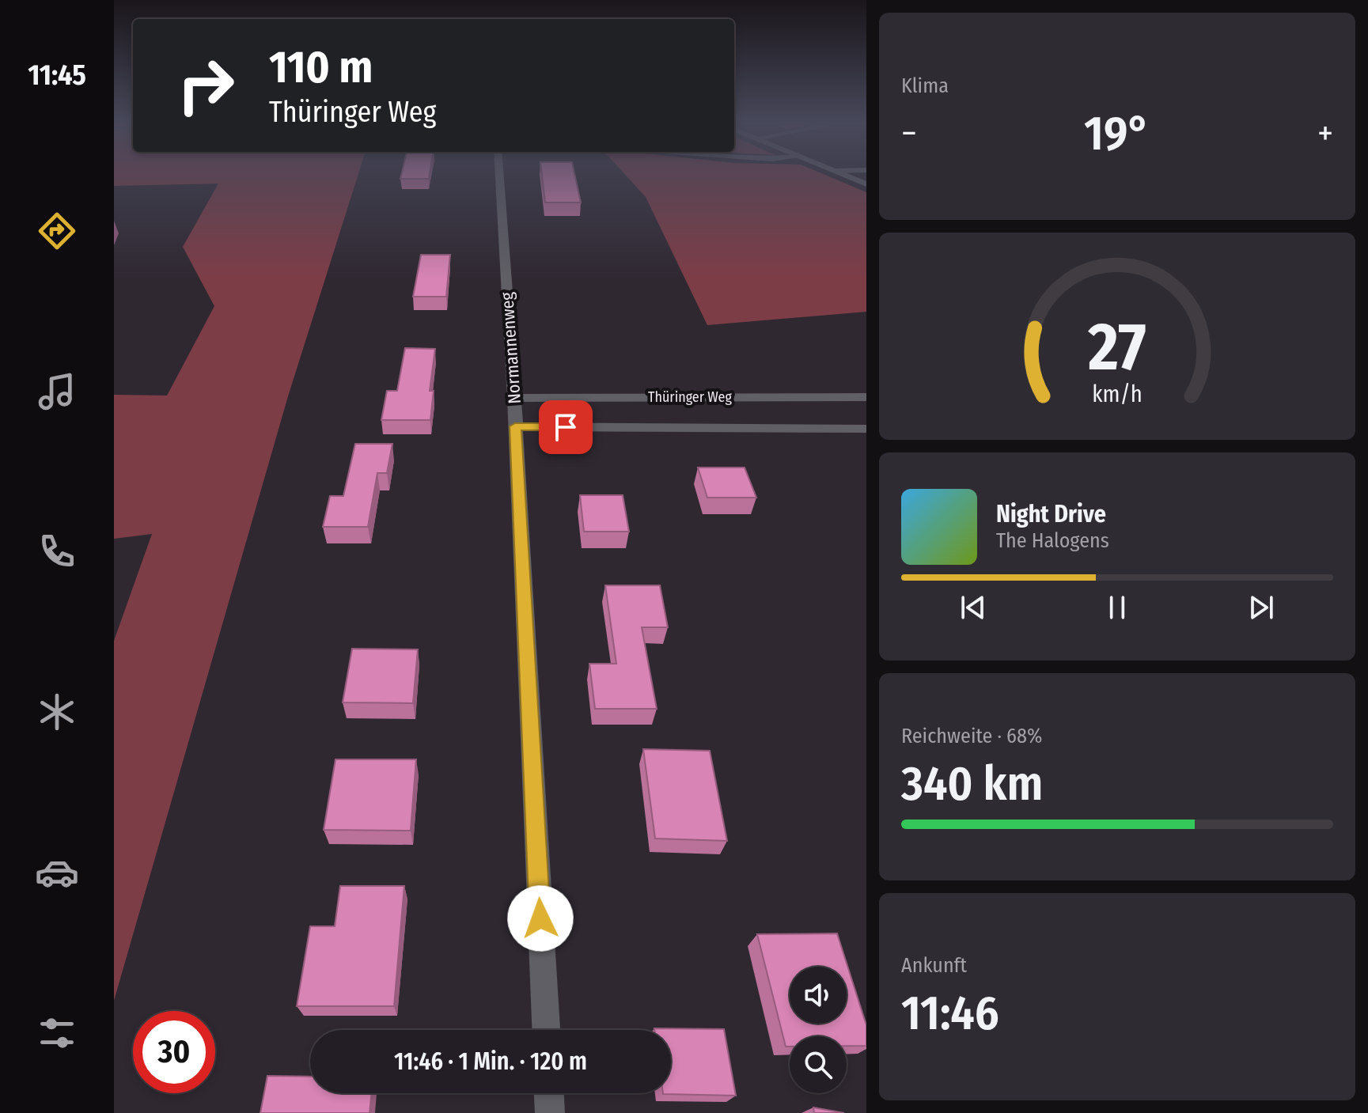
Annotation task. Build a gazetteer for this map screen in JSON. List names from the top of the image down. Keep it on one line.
{"streets":{"street":["Normannenweg","Thüringer Weg"]},"crossings":[["Normannenweg","Thüringer Weg"]],"page":{"tabs":"11:45","tile":["Klima",["Reichweite · 68%","340 km"],["Ankunft","11:46"]],"turn":["110 m","Thüringer Weg"],"heat":["−","19°","+"],"song":["Night Drive","The Halogens"],"limit":"30","trip":"11:46 · 1 Min. · 120 m","gauge":["27","km/h"]}}
